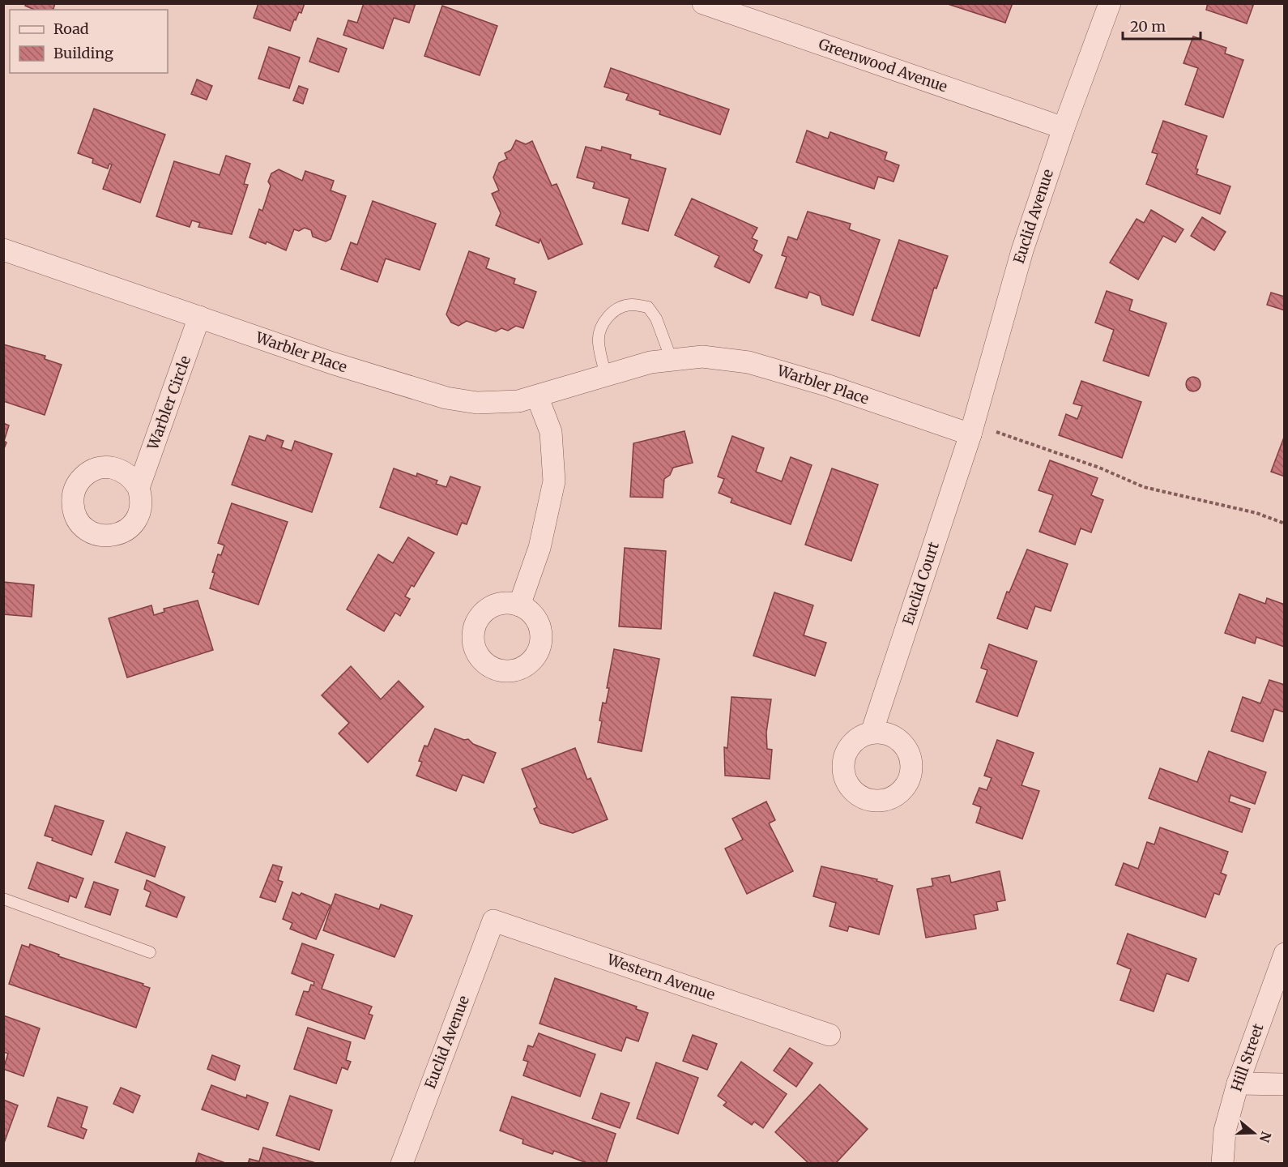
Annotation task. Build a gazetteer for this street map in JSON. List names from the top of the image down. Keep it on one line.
{"streets":{"street":["Greenwood Avenue","Euclid Avenue","Warbler Place","Warbler Circle","Euclid Court","Western Avenue","Hill Street"]},"crossings":[["Greenwood Avenue","Euclid Avenue"],["Euclid Avenue","Warbler Place"],["Euclid Avenue","Euclid Court"],["Euclid Avenue","Western Avenue"],["Warbler Place","Warbler Circle"],["Warbler Place","Euclid Court"]],"legend":["Road","Building"],"scale_bar":"20 m","north":"right"}
